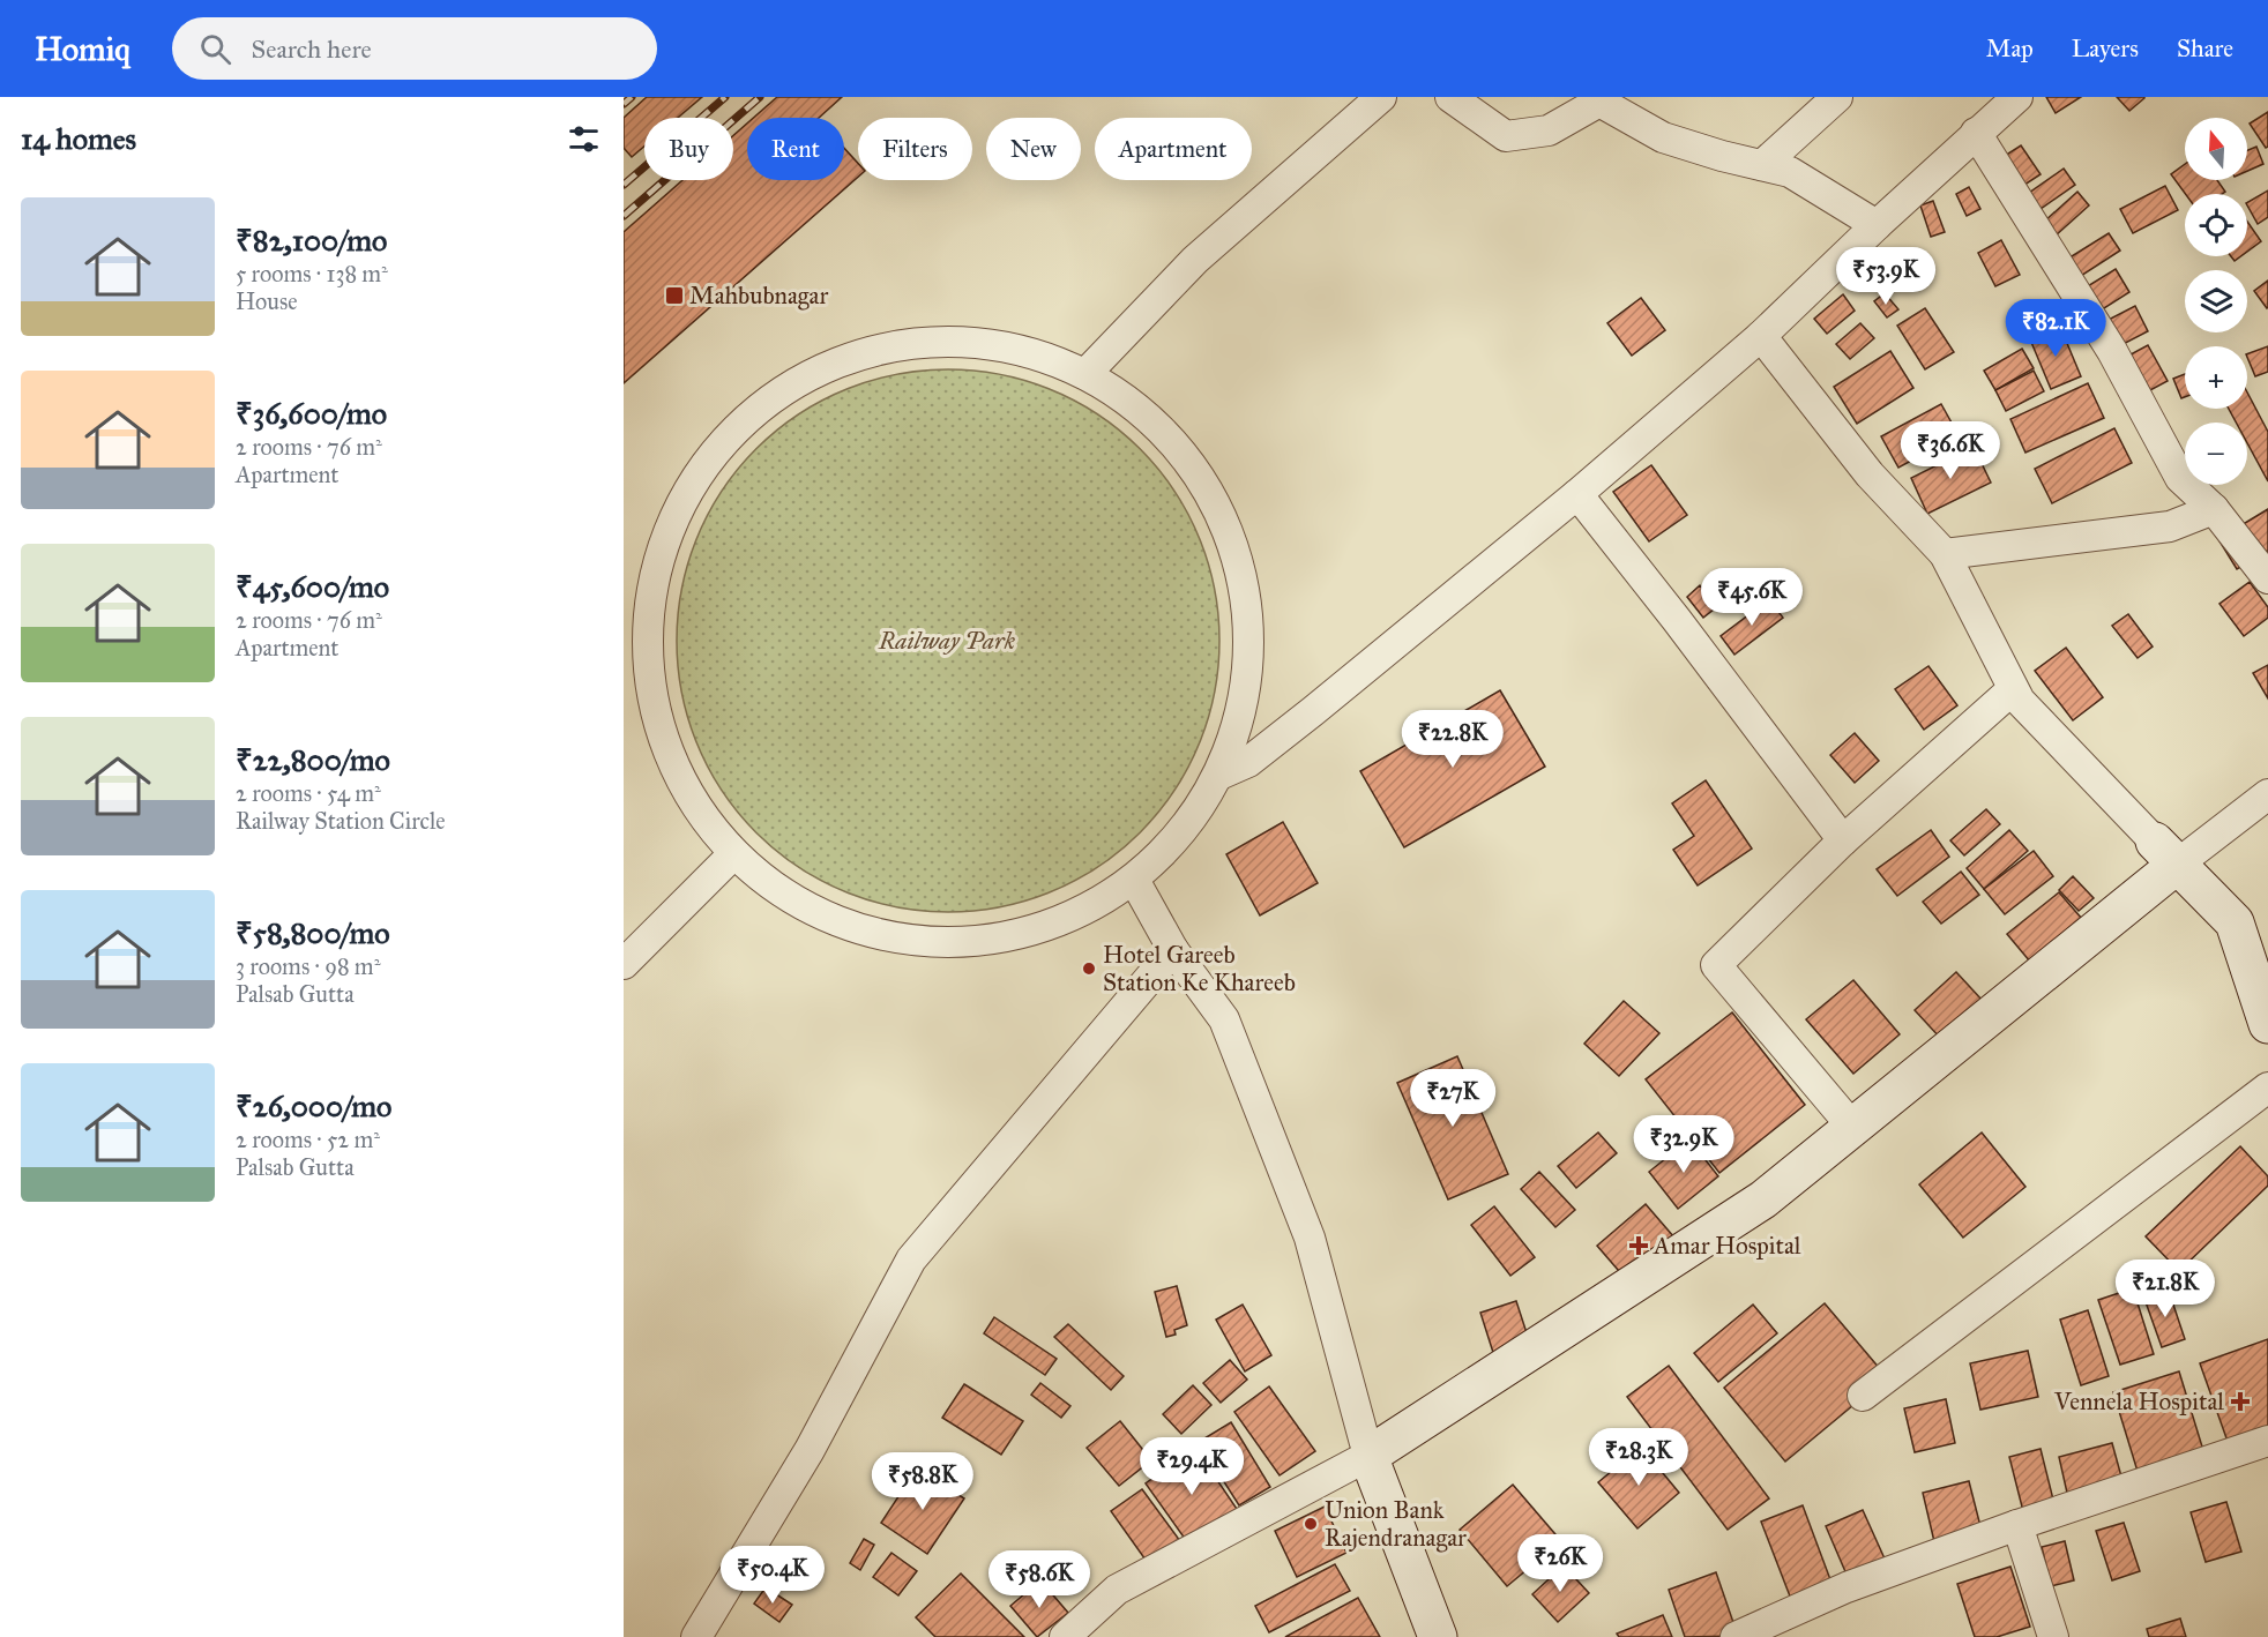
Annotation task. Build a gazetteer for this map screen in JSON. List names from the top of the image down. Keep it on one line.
{"parks":["Railway Park"],"places":{"transit":["Mahbubnagar"],"other":["Hotel Gareeb Station Ke Khareeb","Union Bank Rajendranagar"],"health":["Amar Hospital","Vennela Hospital"]},"north":"top","page":{"header":"Homiq","search":"Search here","nav":["Map","Layers","Share"],"heading":"14 homes","map_buttons":["+","−"],"chip":["Buy","Rent","Filters","New","Apartment"],"list":[{"name":"₹82,100/mo","note":"5 rooms · 138 m² · House"},{"name":"₹36,600/mo","note":"2 rooms · 76 m² · Apartment"},{"name":"₹45,600/mo","note":"2 rooms · 76 m² · Apartment"},{"name":"₹22,800/mo","note":"2 rooms · 54 m² · Railway Station Circle"},{"name":"₹58,800/mo","note":"3 rooms · 98 m² · Palsab Gutta"},{"name":"₹26,000/mo","note":"2 rooms · 52 m² · Palsab Gutta"}],"price":["₹53.9K","₹82.1K","₹36.6K","₹45.6K","₹22.8K","₹27K","₹32.9K","₹21.8K","₹28.3K","₹29.4K","₹58.8K","₹26K","₹50.4K","₹58.6K"]}}
